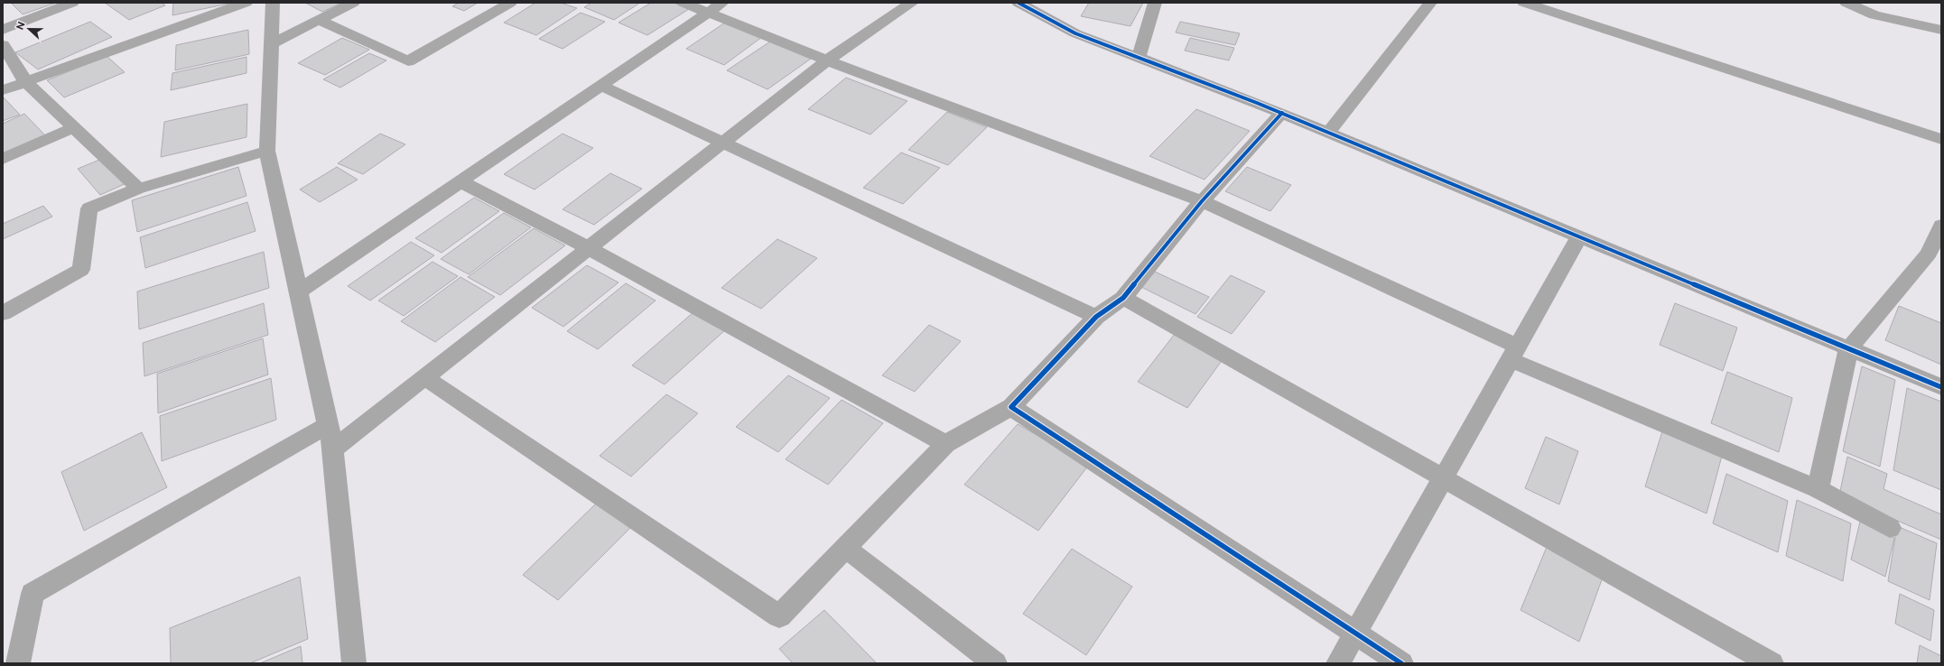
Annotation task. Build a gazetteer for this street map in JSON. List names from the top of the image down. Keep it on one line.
{"north":"left"}
